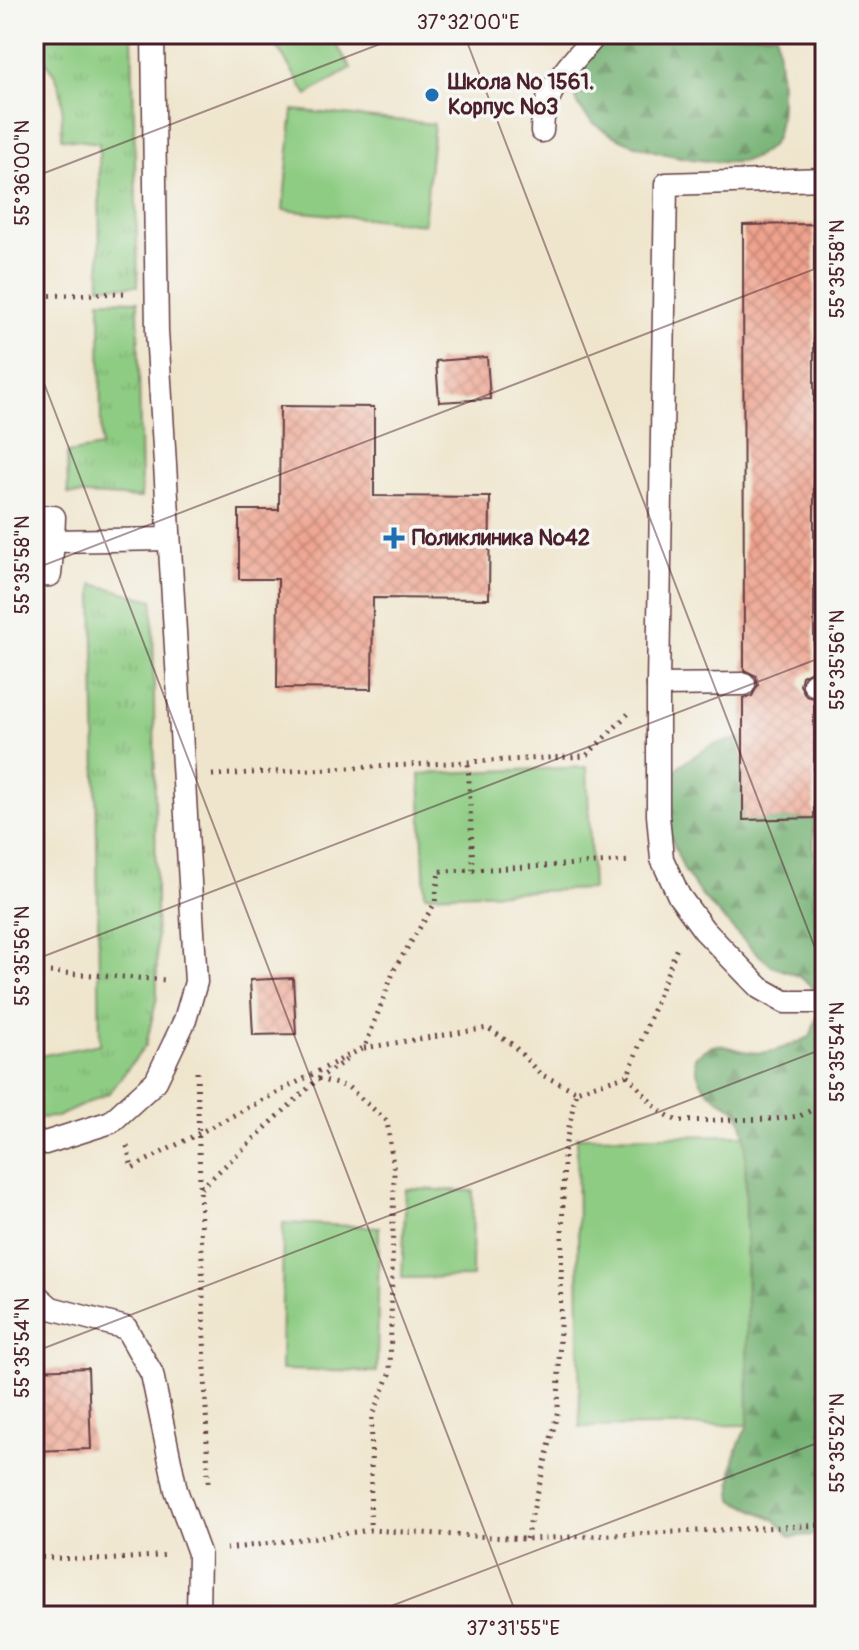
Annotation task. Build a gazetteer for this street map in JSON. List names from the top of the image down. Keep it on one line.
{"places":{"other":["Школа № 1561. Корпус №3"],"health":["Поликлиника №42"]},"coordinates":["37°32'00\"E","55°36'00\"N","55°35'58\"N","55°35'56\"N","55°35'54\"N","55°35'52\"N","37°31'55\"E"]}
